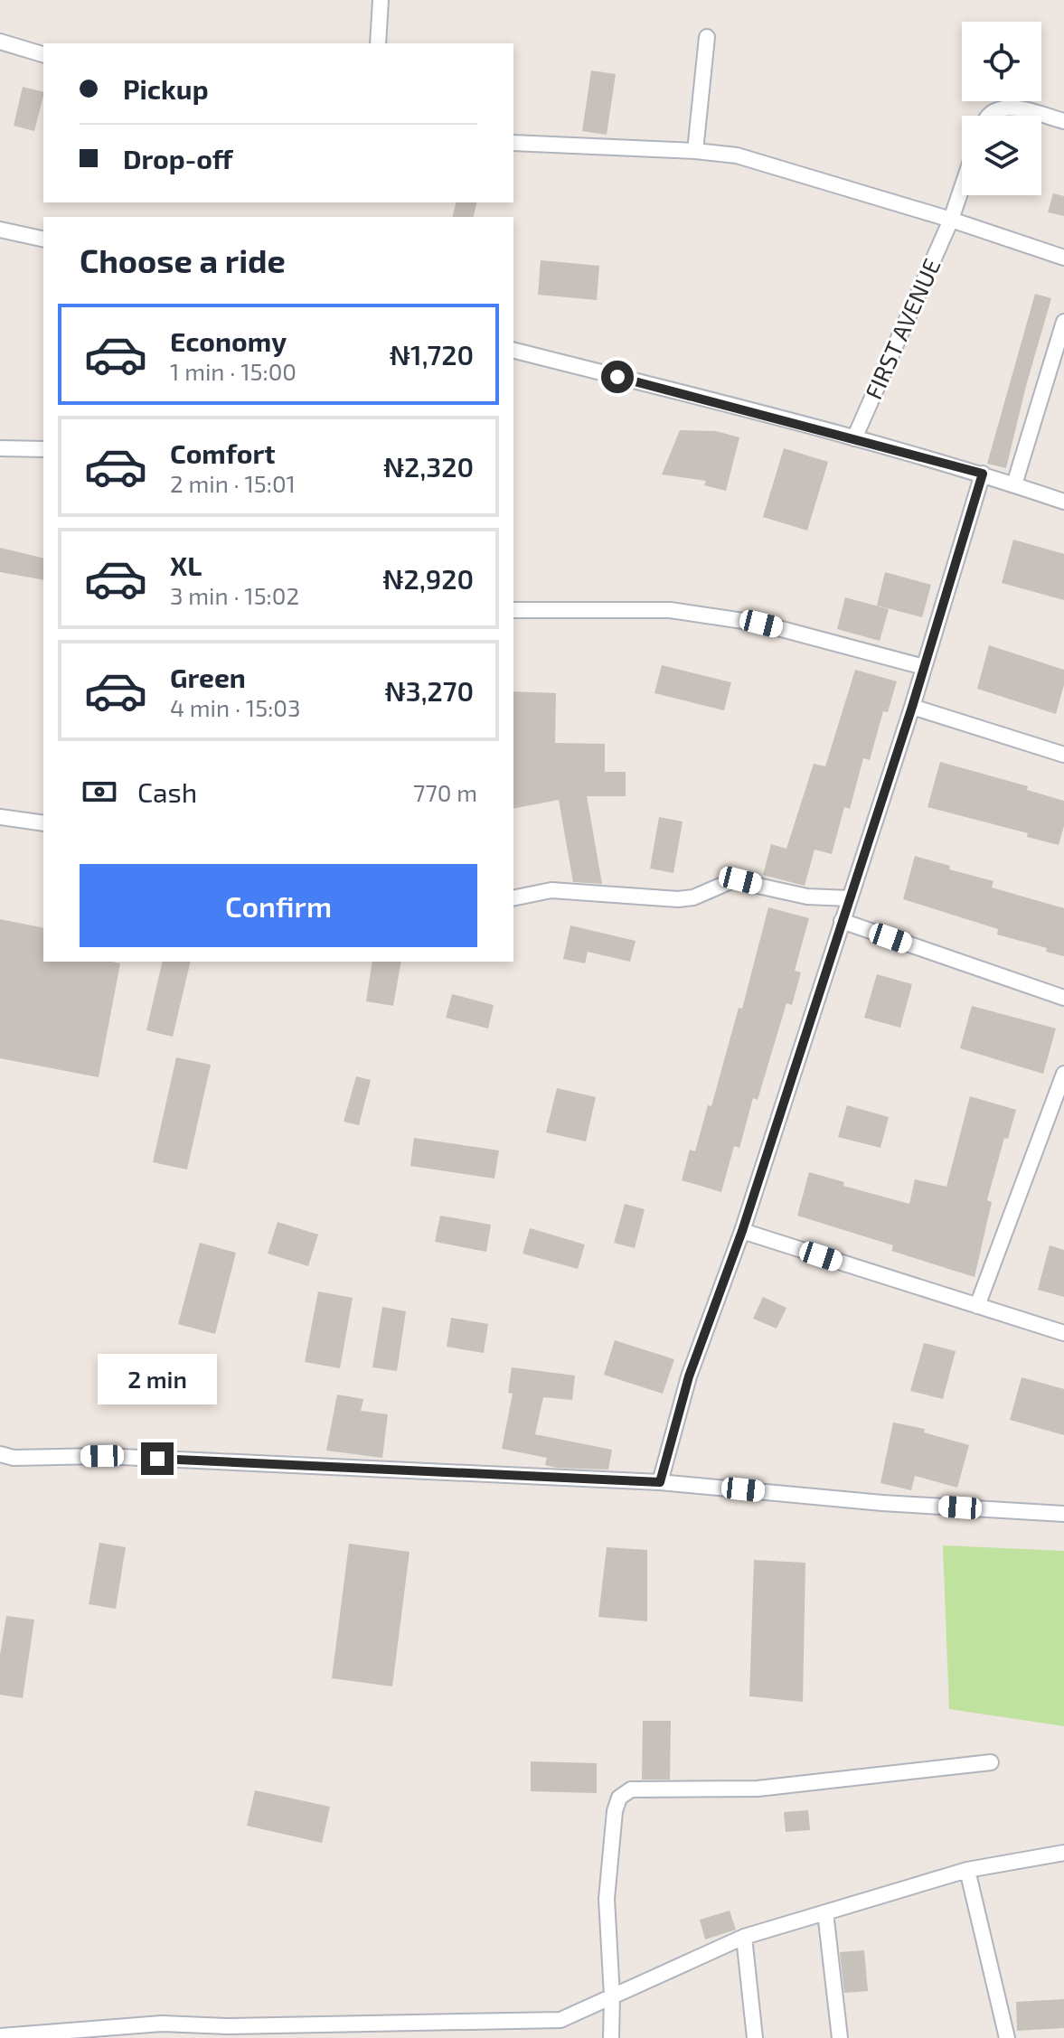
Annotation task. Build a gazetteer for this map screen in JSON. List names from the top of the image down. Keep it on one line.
{"streets":{"street":["FIRST AVENUE"]},"page":{"banner":["Pickup","Drop-off"],"heading":"Choose a ride","list":[{"name":"Economy","note":"1 min · 15:00","value":"₦1,720"},{"name":"Comfort","note":"2 min · 15:01","value":"₦2,320"},{"name":"XL","note":"3 min · 15:02","value":"₦2,920"},{"name":"Green","note":"4 min · 15:03","value":"₦3,270"}],"pay":["Cash","770 m"],"buttons":"Confirm","bubble":"2 min"}}
